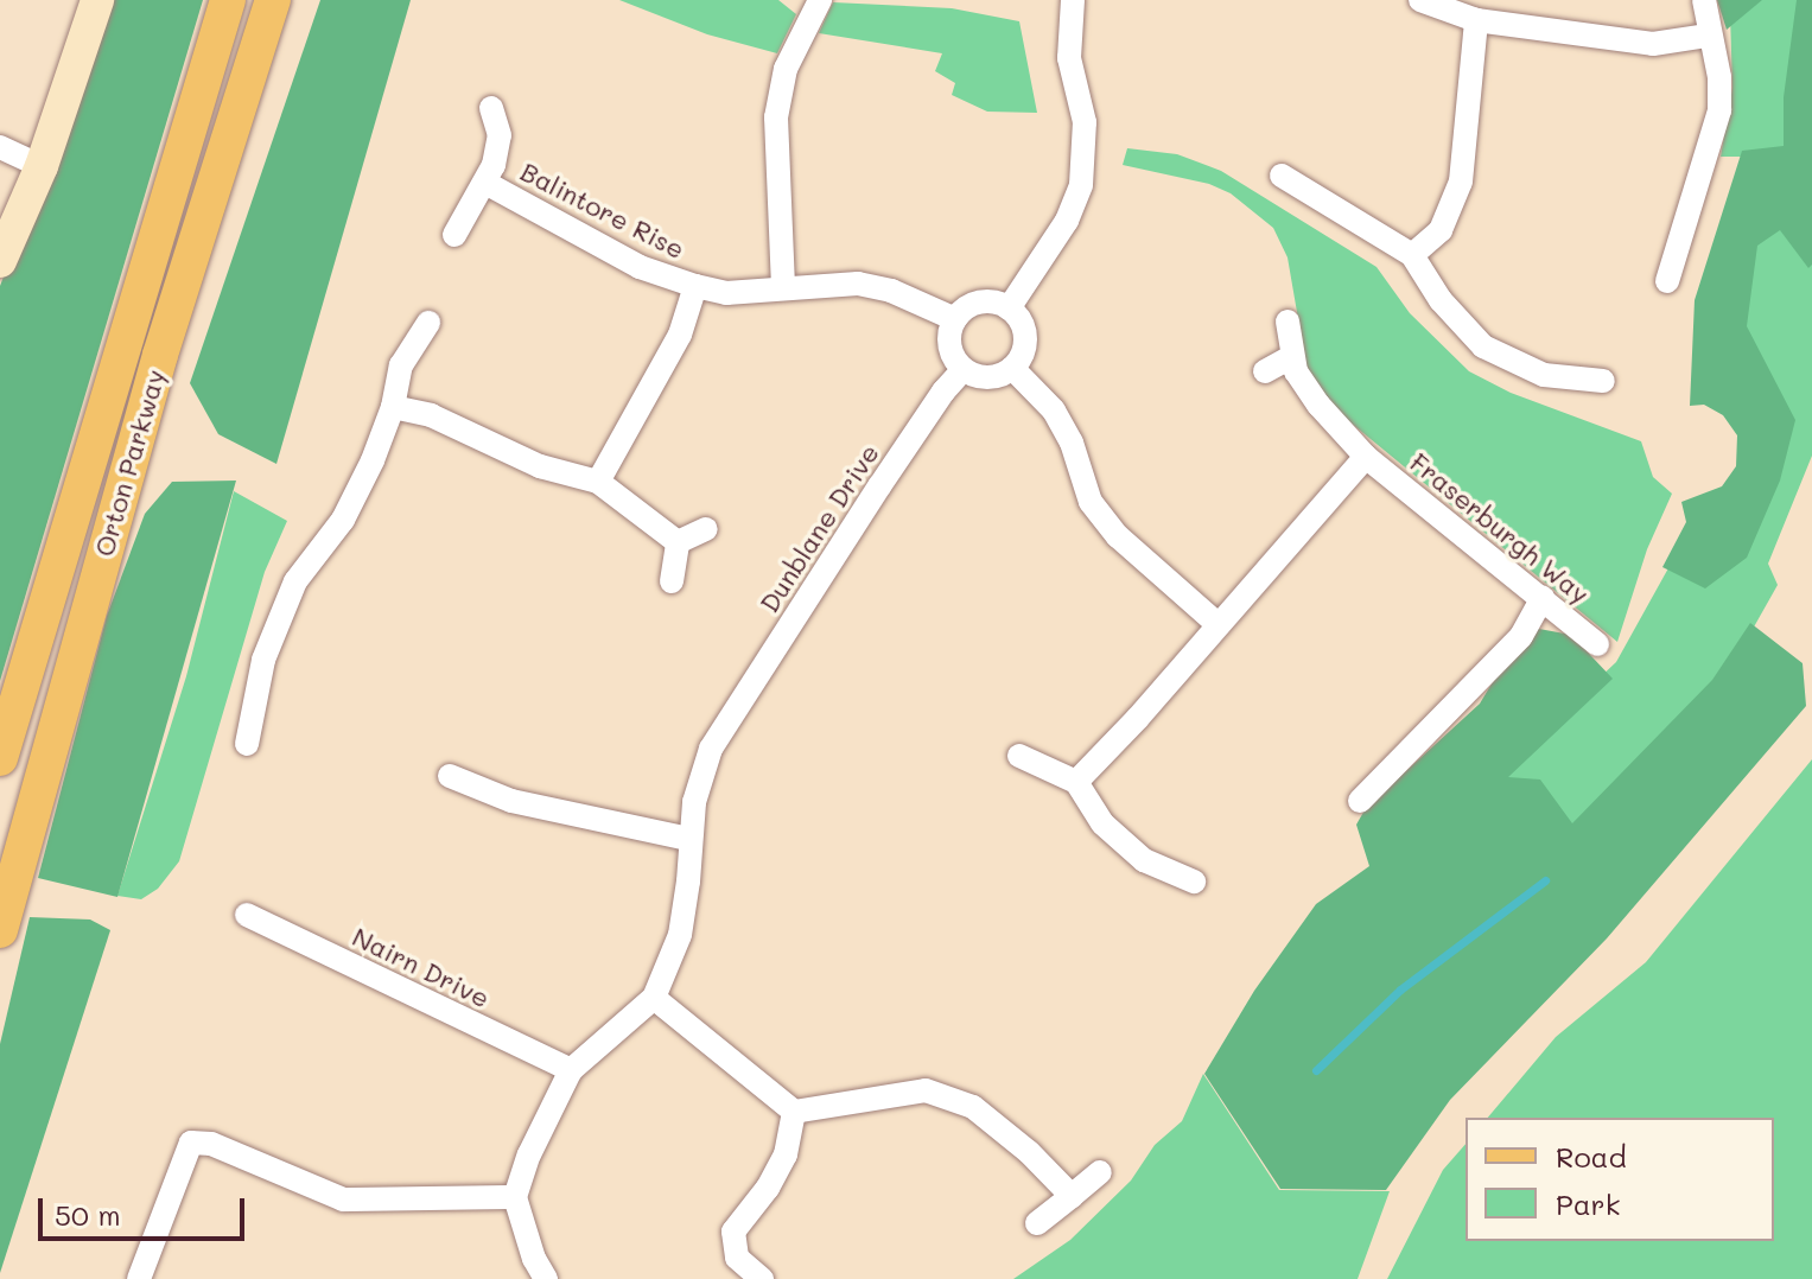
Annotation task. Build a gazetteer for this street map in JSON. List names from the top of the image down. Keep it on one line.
{"streets":{"main road":["Orton Parkway"],"street":["Balintore Rise","Dunblane Drive","Fraserburgh Way","Nairn Drive"]},"crossings":[["Balintore Rise","Dunblane Drive"]],"legend":["Road","Park"],"scale_bar":"50 m"}
